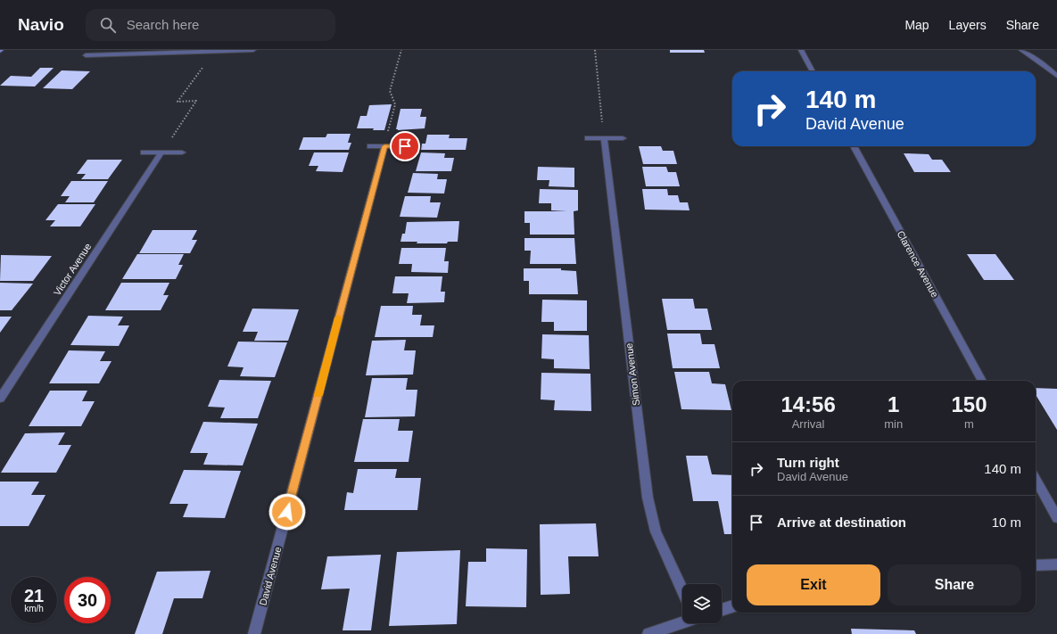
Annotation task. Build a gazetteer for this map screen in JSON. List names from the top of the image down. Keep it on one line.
{"streets":{"street":["Clarence Avenue","Victor Avenue","Simon Avenue","David Avenue"]},"page":{"header":"Navio","search":"Search here","nav":["Map","Layers","Share"],"turn":["140 m","David Avenue"],"eta":["14:56","Arrival","1","min","150","m"],"list":[{"name":"Turn right","note":"David Avenue","value":"140 m"},{"name":"Arrive at destination","value":"10 m"}],"buttons":["Exit","Share"],"speed":"21 km/h","limit":"30"}}
